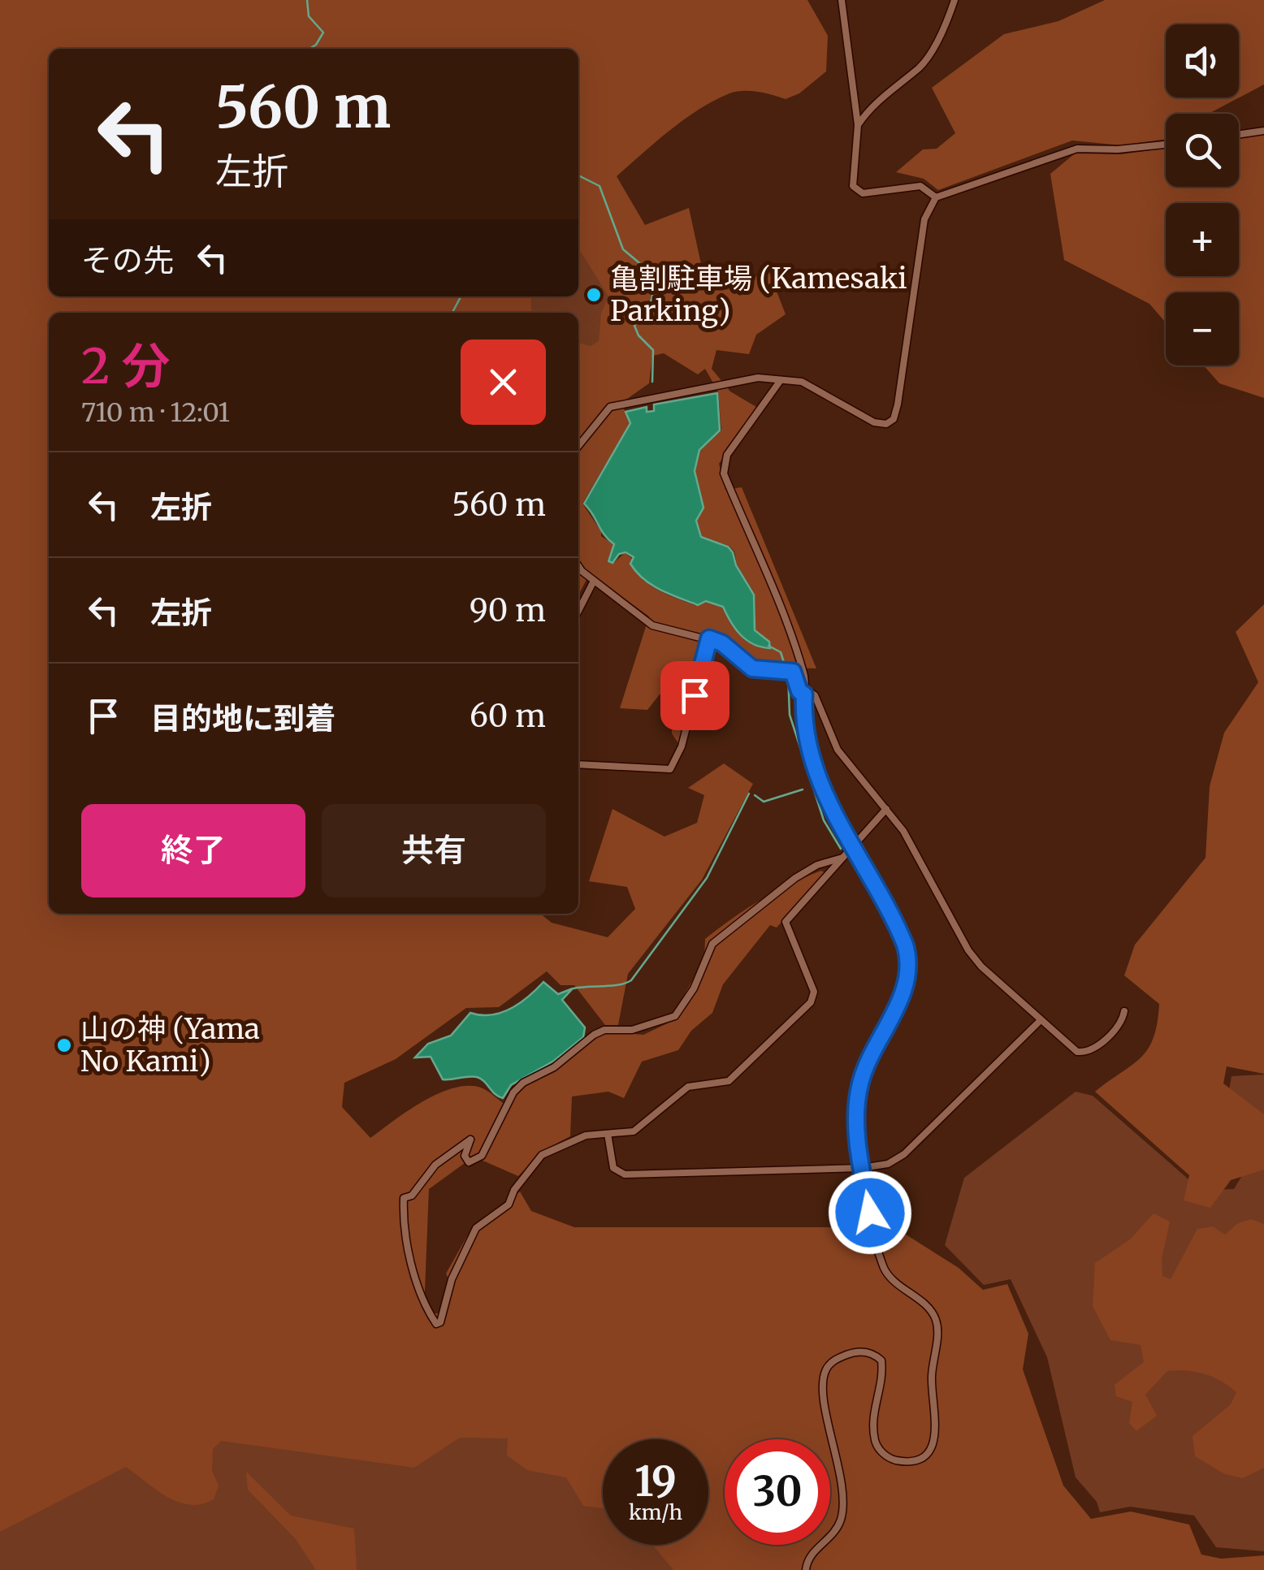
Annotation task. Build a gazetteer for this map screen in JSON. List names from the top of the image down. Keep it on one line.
{"places":["亀割駐車場 (Kamesaki Parking)","山の神 (Yama No Kami)"],"page":{"map_buttons":["+","−"],"turn":["560 m","左折"],"then":"その先","heading":["2 分","710 m · 12:01"],"list":[{"name":"左折","value":"560 m"},{"name":"左折","value":"90 m"},{"name":"目的地に到着","value":"60 m"}],"buttons":["終了","共有"],"speed":"19 km/h","limit":"30"}}
